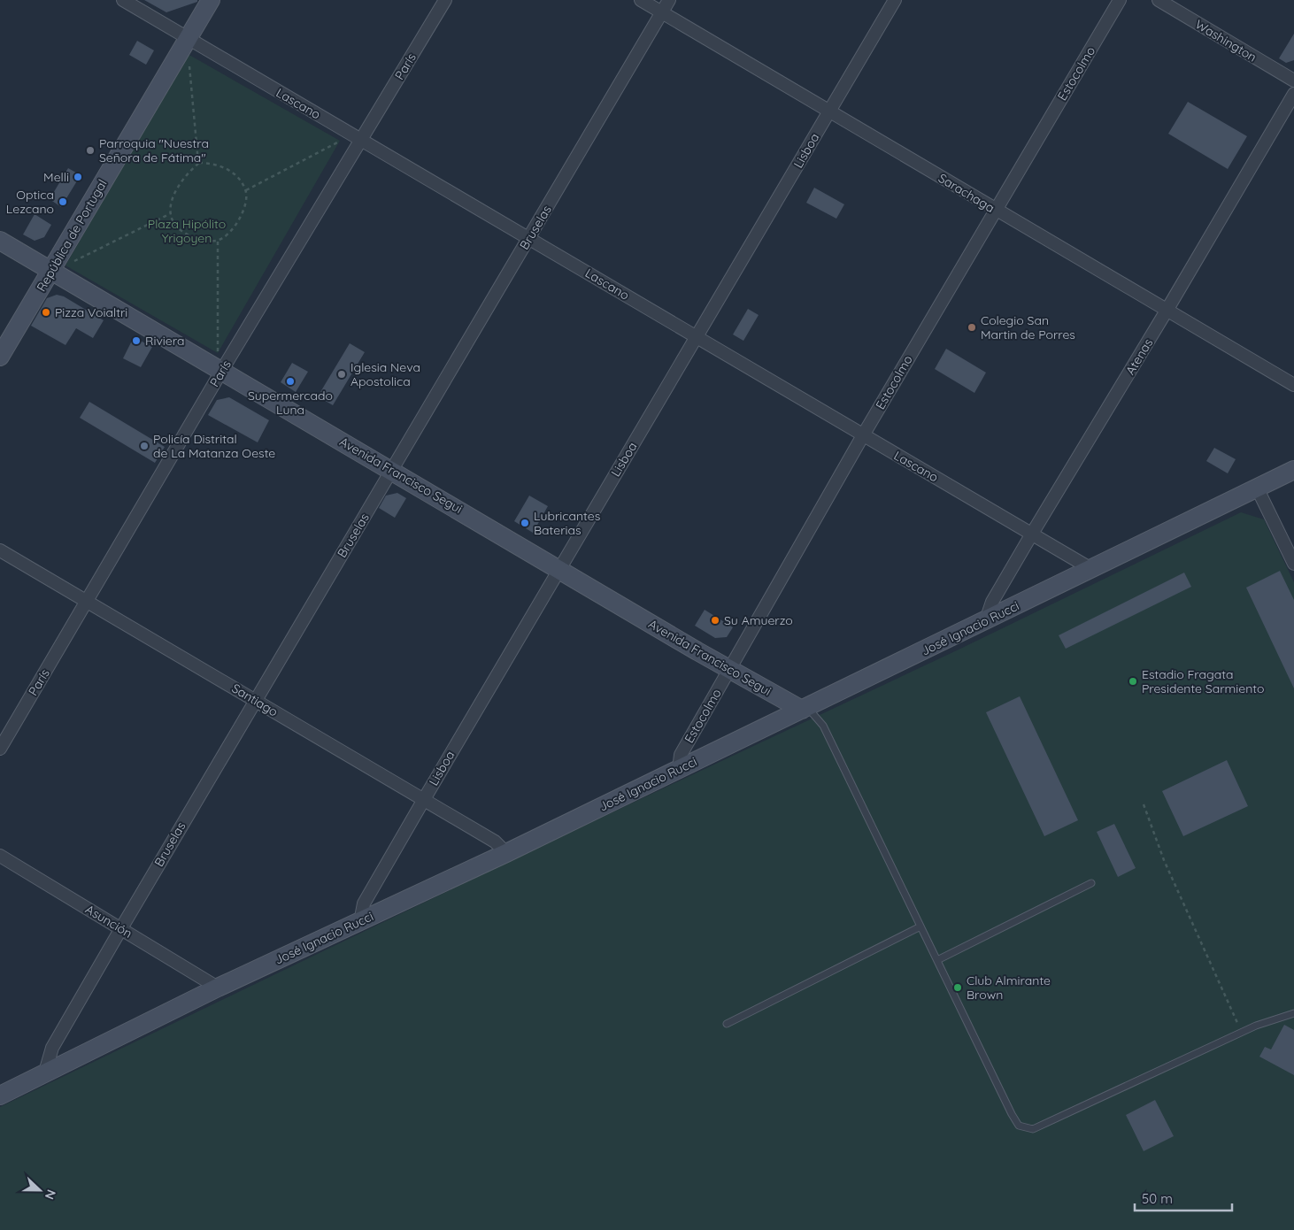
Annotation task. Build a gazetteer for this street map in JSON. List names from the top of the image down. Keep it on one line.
{"streets":{"street":["Washington","París","Estocolmo","Lascano","Lisboa","Sarachaga","Bruselas","República de Portugal","Atenas","Avenida Francisco Segui","José Ignacio Rucci","Santiago","Asunción"]},"crossings":[["París","Lascano"],["París","Avenida Francisco Segui"],["París","Santiago"],["Estocolmo","Lascano"],["Estocolmo","Sarachaga"],["Estocolmo","Avenida Francisco Segui"],["Estocolmo","José Ignacio Rucci"],["Lascano","Lisboa"],["Lascano","Bruselas"],["Lascano","República de Portugal"],["Lascano","Atenas"],["Lascano","José Ignacio Rucci"],["Lisboa","Sarachaga"],["Lisboa","Avenida Francisco Segui"],["Lisboa","José Ignacio Rucci"],["Lisboa","Santiago"],["Sarachaga","Bruselas"],["Sarachaga","Atenas"],["Bruselas","Avenida Francisco Segui"],["Bruselas","José Ignacio Rucci"],["Bruselas","Santiago"],["Bruselas","Asunción"],["República de Portugal","Avenida Francisco Segui"],["Atenas","José Ignacio Rucci"],["Avenida Francisco Segui","José Ignacio Rucci"],["José Ignacio Rucci","Santiago"],["José Ignacio Rucci","Asunción"]],"parks":["Plaza Hipólito Yrigoyen"],"places":["Parroquia \"Nuestra Señora de Fátima\"","Melli","Optica Lezcano","Pizza Voialtri","Colegio San Martin de Porres","Riviera","Iglesia Neva Apostolica","Supermercado Luna","Policía Distrital de La Matanza Oeste","Lubricantes Baterias","Su Amuerzo","Estadio Fragata Presidente Sarmiento","Club Almirante Brown"],"scale_bar":"50 m","north":"right"}
